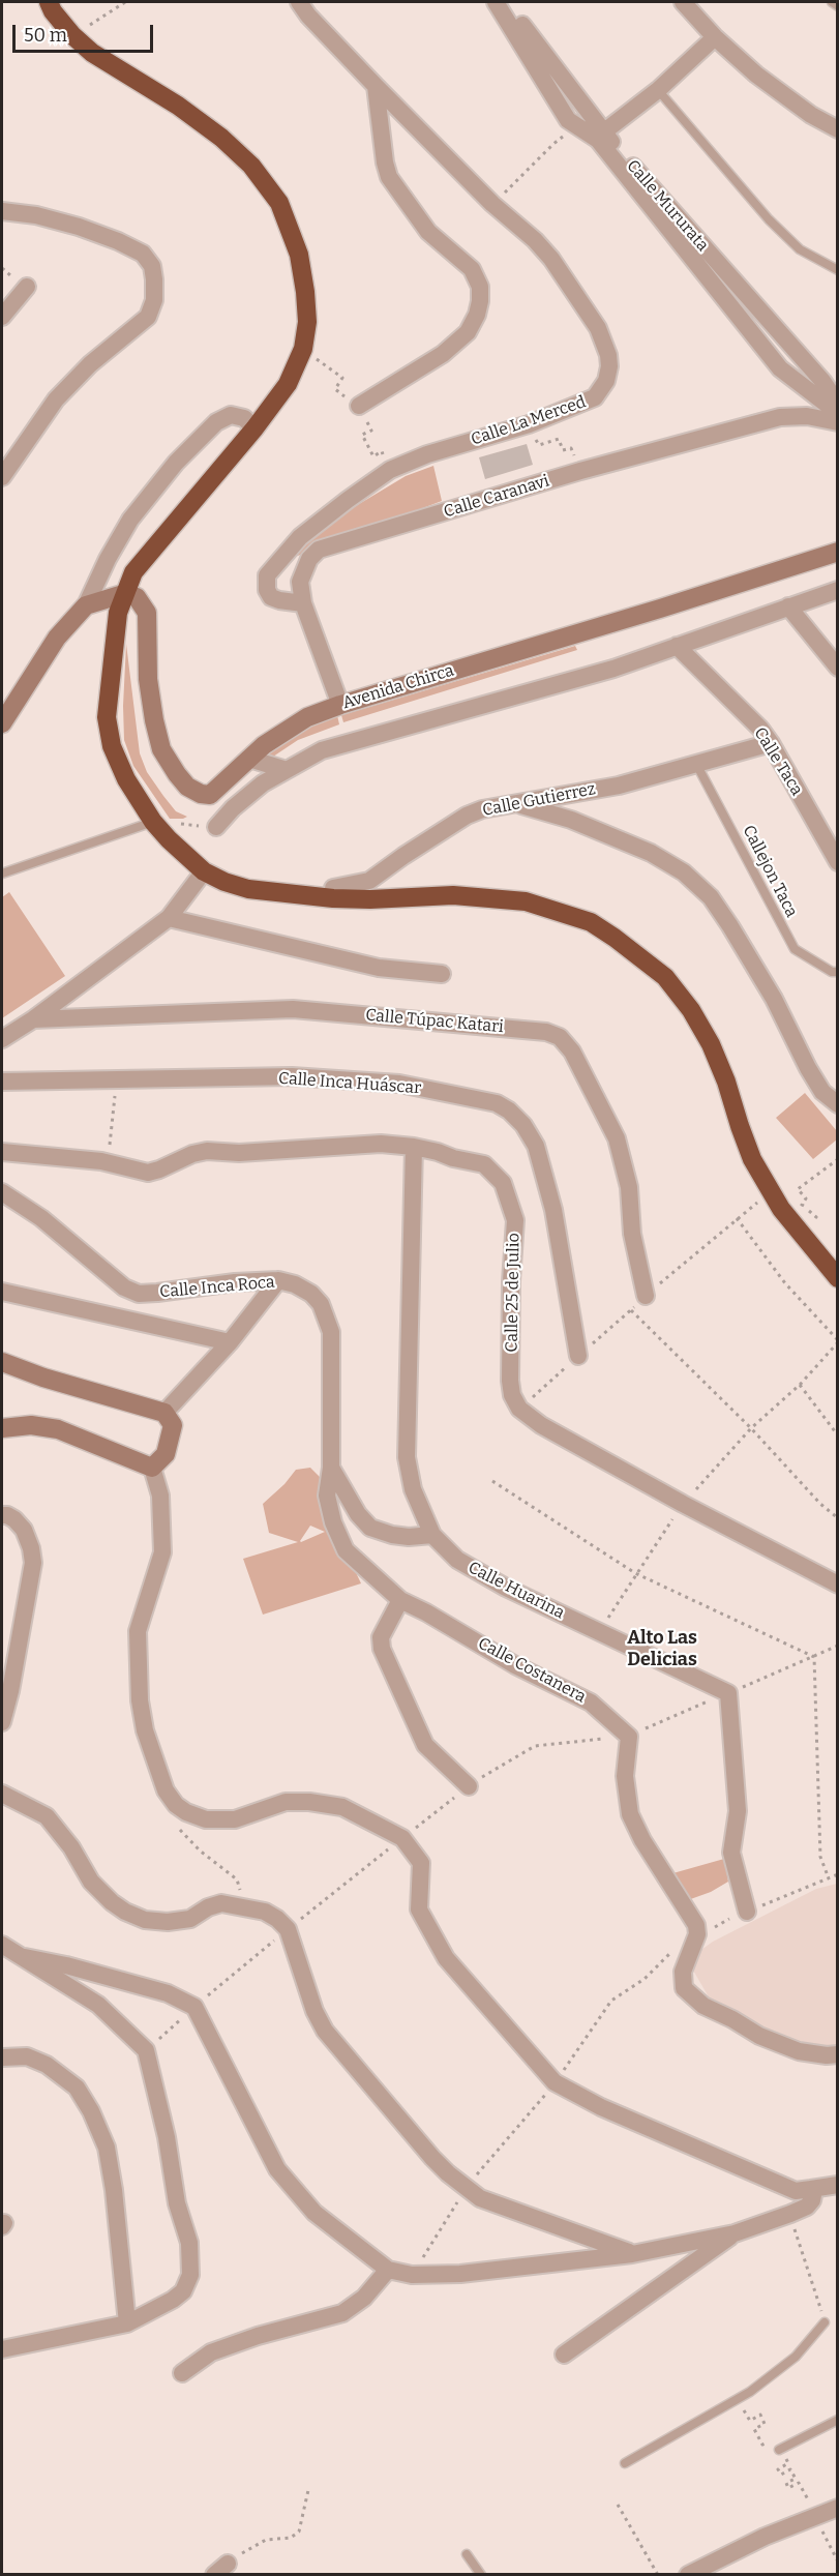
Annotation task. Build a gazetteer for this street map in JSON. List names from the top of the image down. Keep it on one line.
{"streets":{"street":["Calle Mururata","Calle La Merced","Calle Caranavi","Avenida Chirca","Calle Taca","Calle Gutierrez","Calle Túpac Katari","Calle Inca Huáscar","Calle Inca Roca","Calle 25 de Julio","Calle Huarina","Calle Costanera"],"lane":["Callejon Taca"]},"crossings":[["Calle La Merced","Calle Caranavi"],["Calle Caranavi","Avenida Chirca"],["Calle Taca","Calle Gutierrez"],["Calle Gutierrez","Callejon Taca"],["Calle Inca Roca","Calle Costanera"],["Calle 25 de Julio","Calle Huarina"]],"districts":["Alto Las Delicias"],"scale_bar":"50 m"}
